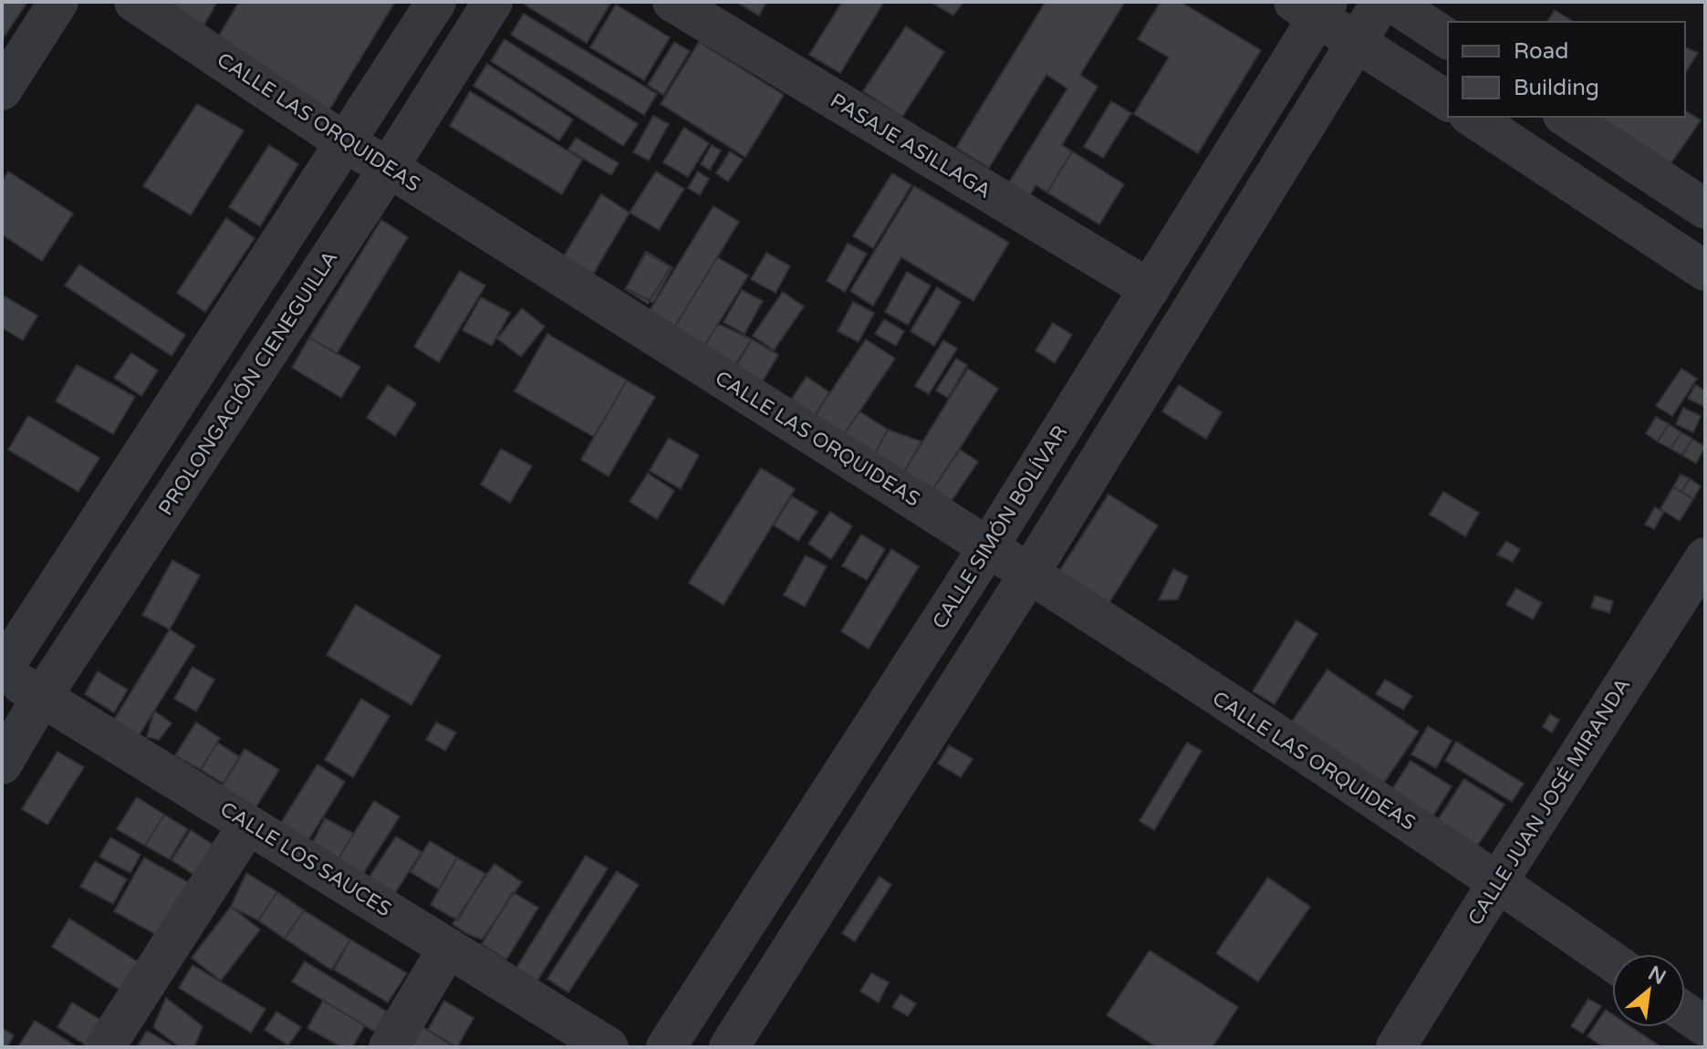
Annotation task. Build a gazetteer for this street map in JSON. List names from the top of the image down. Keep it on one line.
{"streets":{"street":["CALLE LAS ORQUIDEAS","PASAJE ASILLAGA","PROLONGACIÓN CIENEGUILLA","CALLE SIMÓN BOLÍVAR","CALLE JUAN JOSÉ MIRANDA","CALLE LOS SAUCES"]},"crossings":[["CALLE LAS ORQUIDEAS","PROLONGACIÓN CIENEGUILLA"],["CALLE LAS ORQUIDEAS","CALLE SIMÓN BOLÍVAR"],["CALLE LAS ORQUIDEAS","CALLE JUAN JOSÉ MIRANDA"],["PASAJE ASILLAGA","CALLE SIMÓN BOLÍVAR"],["PROLONGACIÓN CIENEGUILLA","CALLE LOS SAUCES"]],"legend":["Road","Building"],"north":"top right"}
